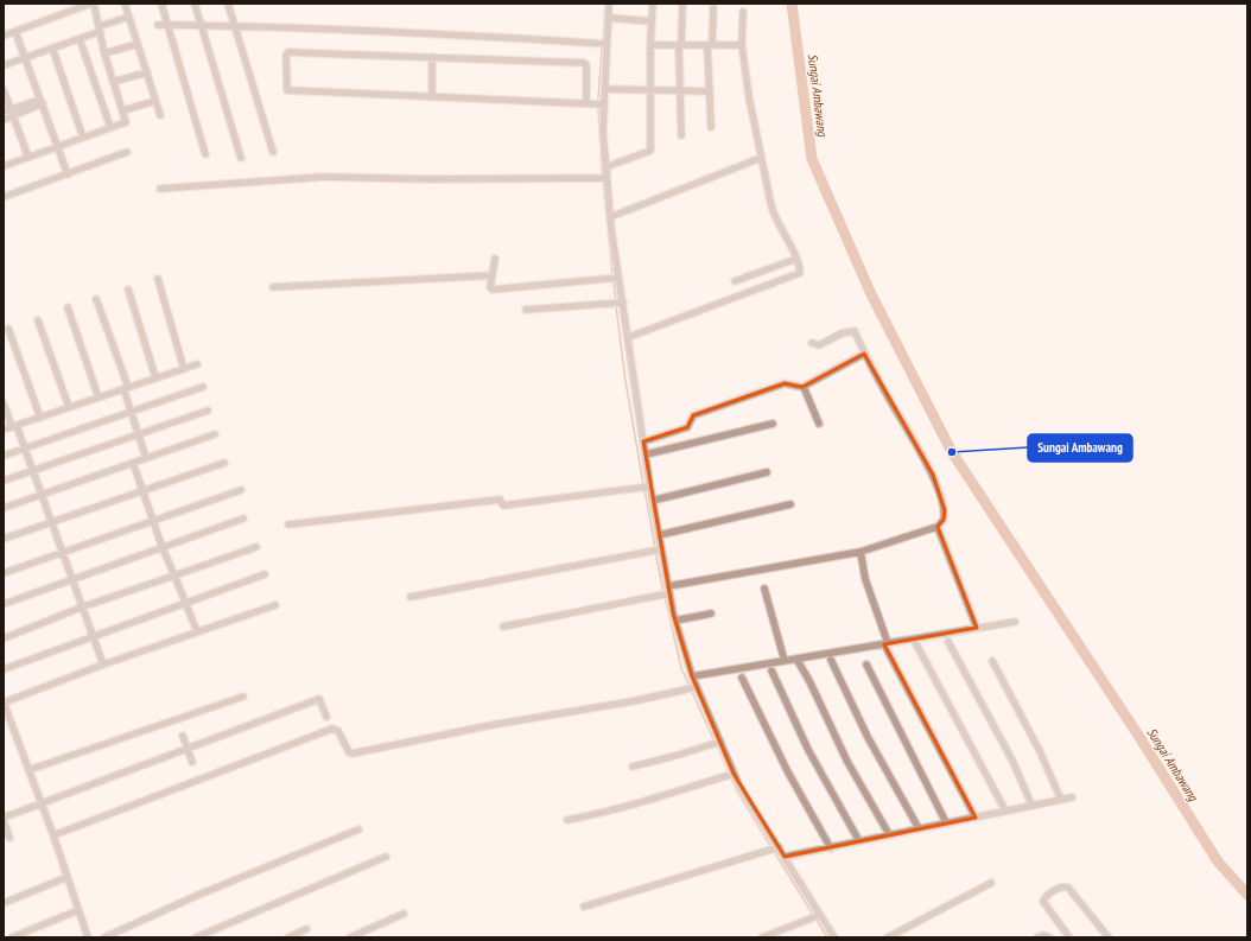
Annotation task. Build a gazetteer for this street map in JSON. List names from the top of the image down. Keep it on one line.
{"water":["Sungai Ambawang"],"places":["Sungai Ambawang"]}
